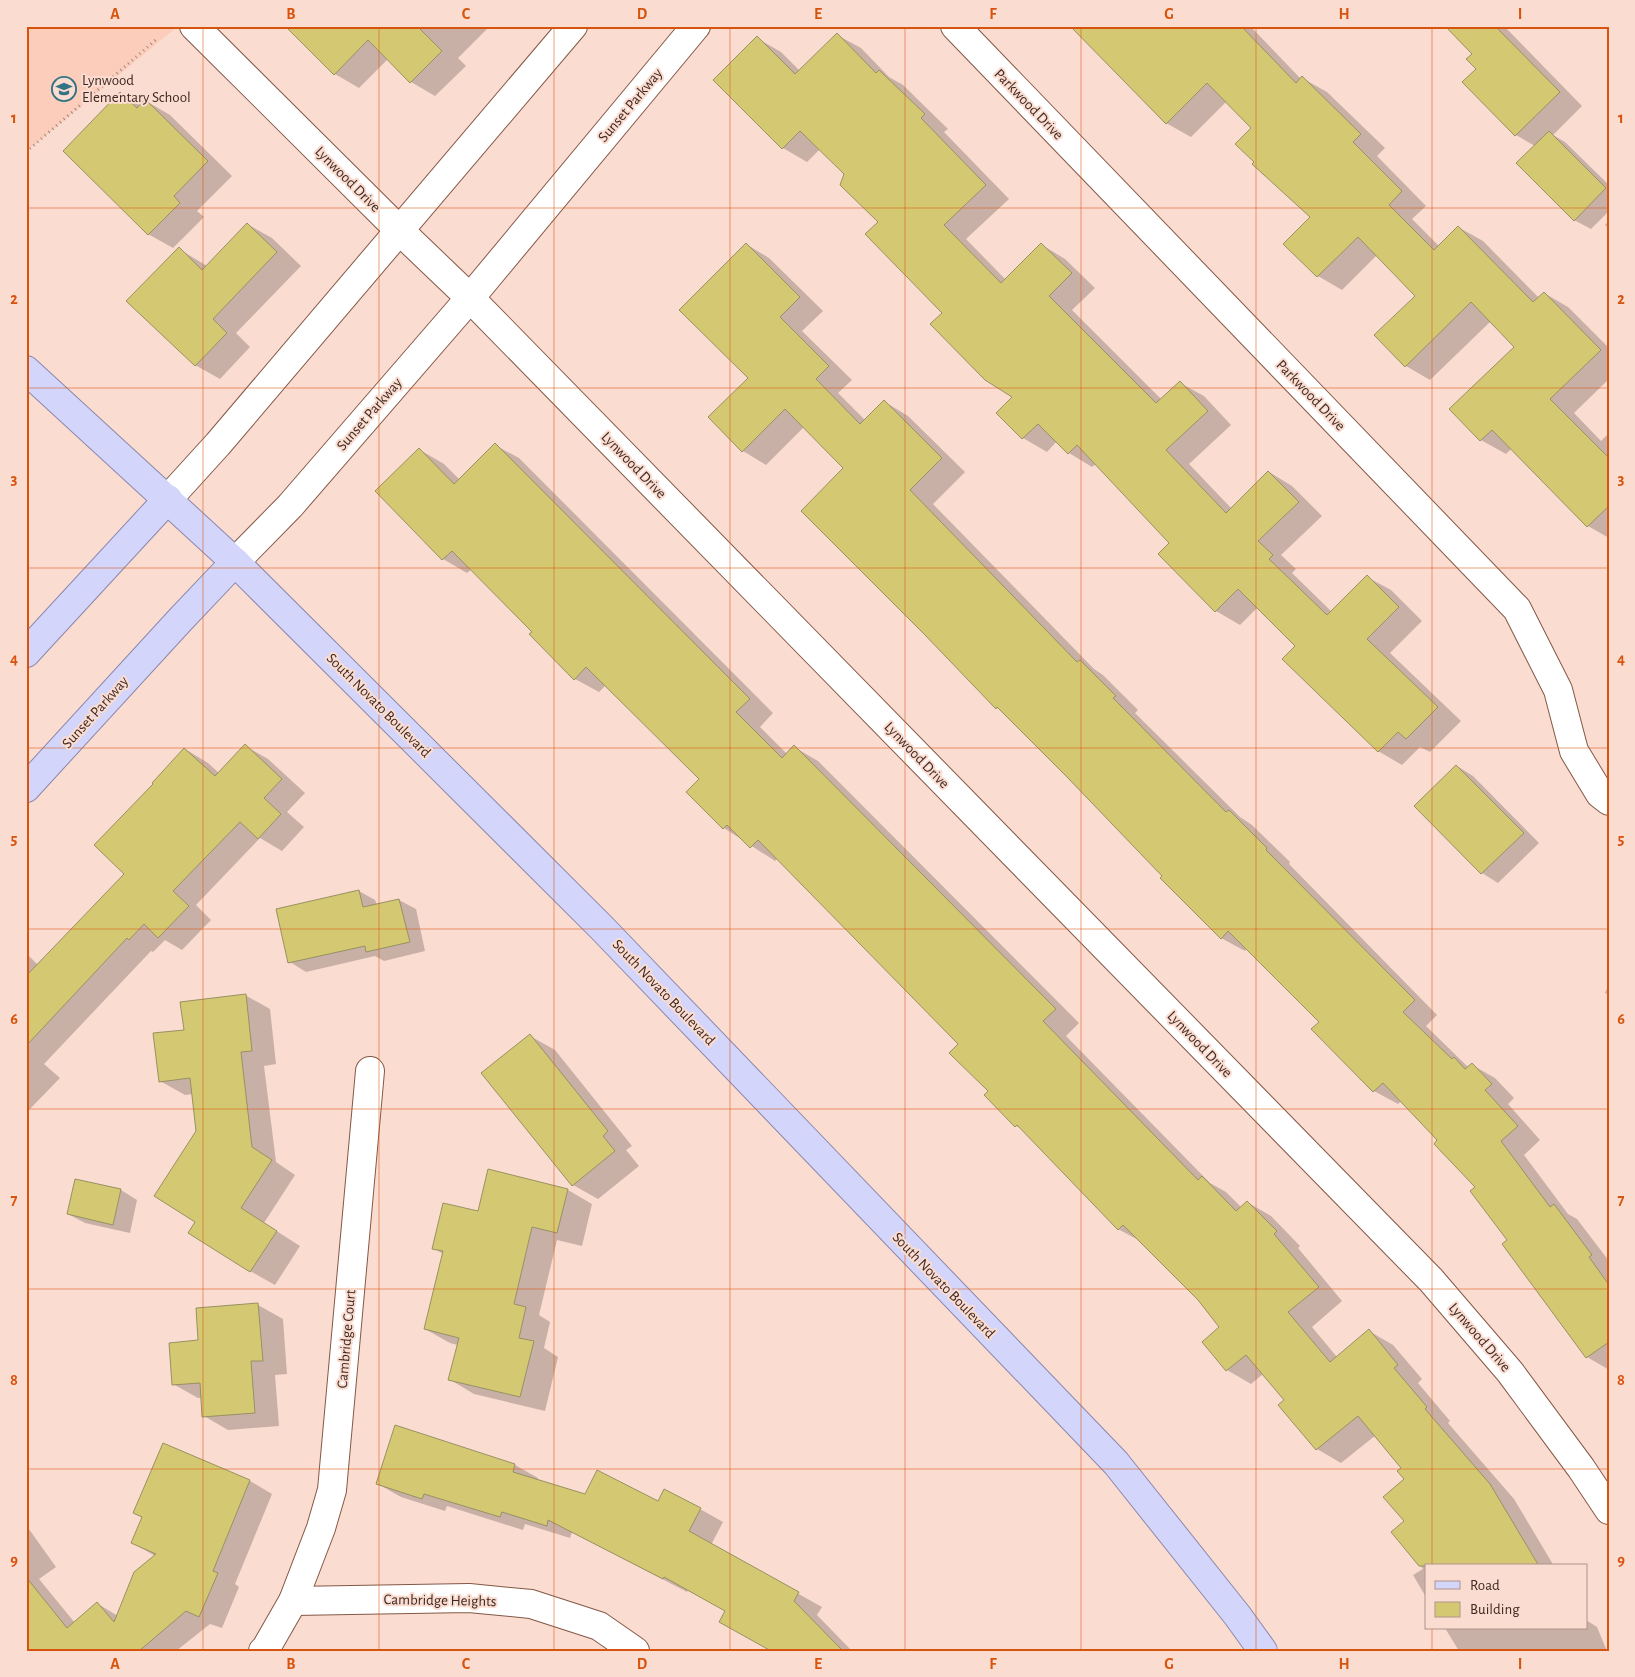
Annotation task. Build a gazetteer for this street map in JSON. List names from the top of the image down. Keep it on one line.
{"streets":{"main road":["Sunset Parkway","South Novato Boulevard"],"street":["Parkwood Drive","Lynwood Drive","Cambridge Court","Cambridge Heights"]},"crossings":[["Sunset Parkway","Lynwood Drive"],["Sunset Parkway","South Novato Boulevard"],["Cambridge Court","Cambridge Heights"]],"places":{"school or university":["Lynwood Elementary School"]},"legend":["Road","Building"],"grid":{"columns":["A","B","C","D","E","F","G","H","I"],"rows":["1","2","3","4","5","6","7","8","9"]}}
